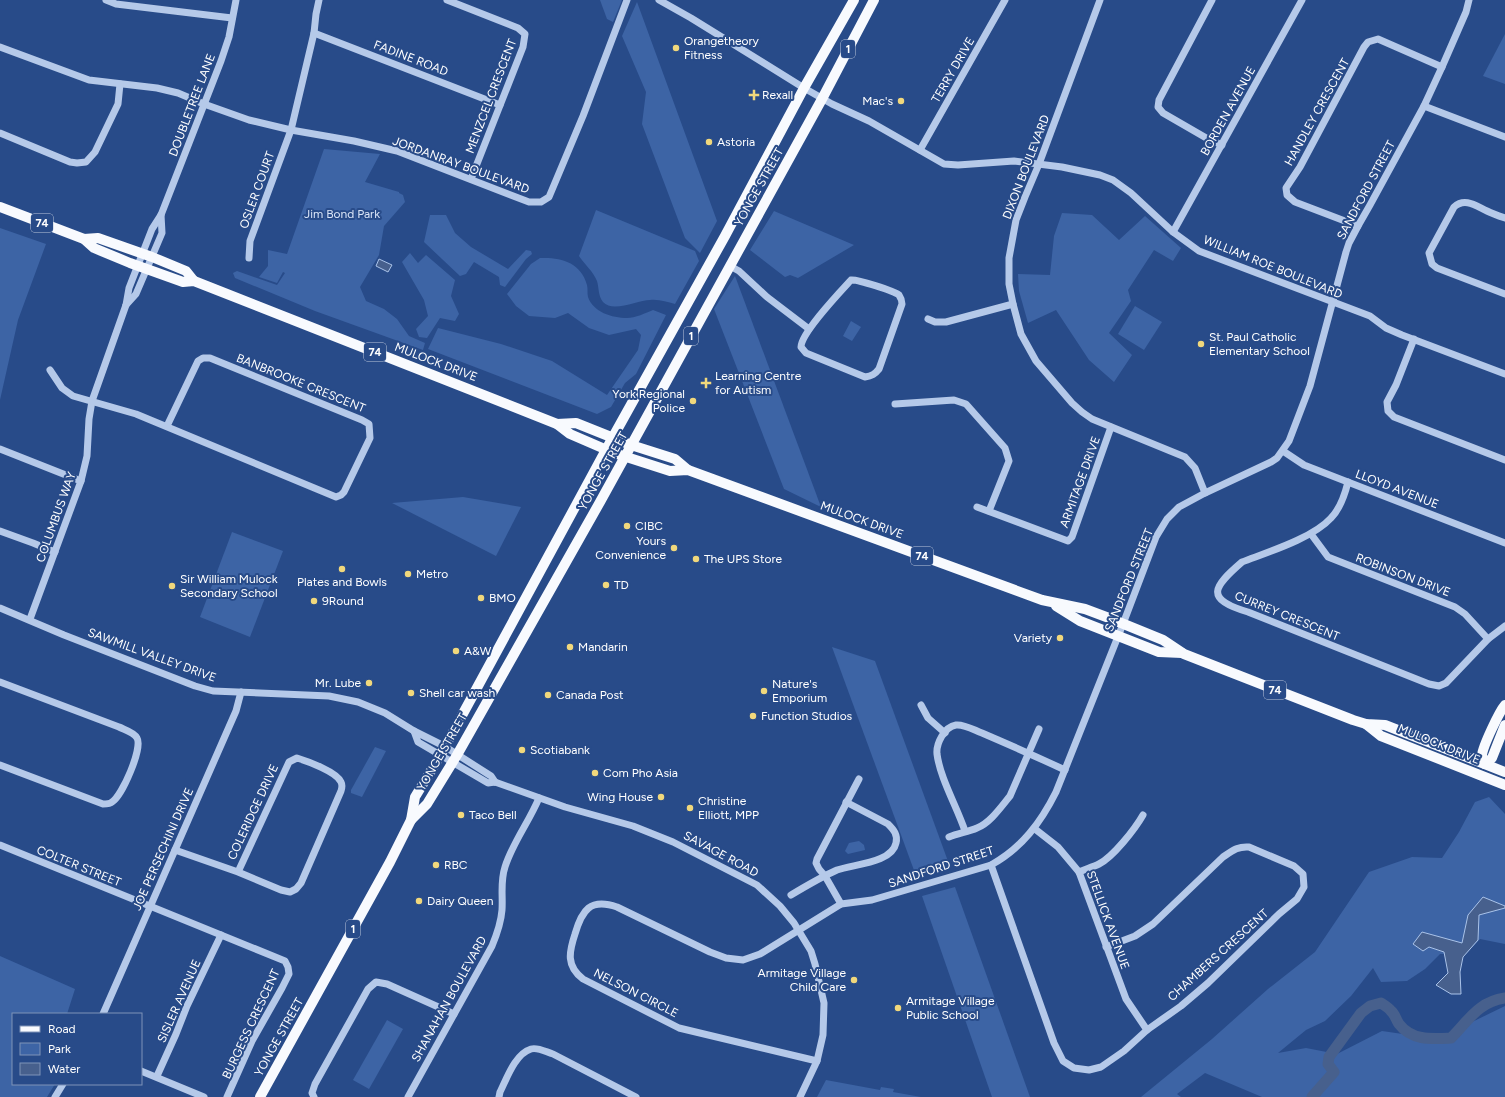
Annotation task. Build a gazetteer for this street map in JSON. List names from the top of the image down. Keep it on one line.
{"streets":{"main road":["1","YONGE STREET","74","MULOCK DRIVE"],"street":["FADINE ROAD","TERRY DRIVE","MENZCEL CRESCENT","DOUBLETREE LANE","BORDEN AVENUE","HANDLEY CRESCENT","JORDANRAY BOULEVARD","DIXON BOULEVARD","OSLER COURT","SANDFORD STREET","WILLIAM ROE BOULEVARD","BANBROOKE CRESCENT","ARMITAGE DRIVE","LLOYD AVENUE","COLUMBUS WAY","ROBINSON DRIVE","CURREY CRESCENT","SAWMILL VALLEY DRIVE","COLERIDGE DRIVE","JOE PERSECHINI DRIVE","SAVAGE ROAD","COLTER STREET","STELLICK AVENUE","CHAMBERS CRESCENT","NELSON CIRCLE","SHANAHAN BOULEVARD","SISLER AVENUE","BURGESS CRESCENT"]},"crossings":[["FADINE ROAD","MENZCEL CRESCENT"],["TERRY DRIVE","WILLIAM ROE BOULEVARD"],["MENZCEL CRESCENT","JORDANRAY BOULEVARD"],["DOUBLETREE LANE","JORDANRAY BOULEVARD"],["DOUBLETREE LANE","MULOCK DRIVE"],["DOUBLETREE LANE","COLUMBUS WAY"],["BORDEN AVENUE","WILLIAM ROE BOULEVARD"],["HANDLEY CRESCENT","SANDFORD STREET"],["JORDANRAY BOULEVARD","OSLER COURT"],["DIXON BOULEVARD","SANDFORD STREET"],["DIXON BOULEVARD","WILLIAM ROE BOULEVARD"],["DIXON BOULEVARD","ARMITAGE DRIVE"],["YONGE STREET","WILLIAM ROE BOULEVARD"],["YONGE STREET","MULOCK DRIVE"],["YONGE STREET","SAWMILL VALLEY DRIVE"],["YONGE STREET","SAVAGE ROAD"],["SANDFORD STREET","WILLIAM ROE BOULEVARD"],["SANDFORD STREET","MULOCK DRIVE"],["SANDFORD STREET","LLOYD AVENUE"],["SANDFORD STREET","SAVAGE ROAD"],["SANDFORD STREET","STELLICK AVENUE"],["SANDFORD STREET","CHAMBERS CRESCENT"],["SANDFORD STREET","NELSON CIRCLE"],["MULOCK DRIVE","COLUMBUS WAY"],["BANBROOKE CRESCENT","COLUMBUS WAY"],["LLOYD AVENUE","CURREY CRESCENT"],["COLUMBUS WAY","SAWMILL VALLEY DRIVE"],["ROBINSON DRIVE","CURREY CRESCENT"],["SAWMILL VALLEY DRIVE","JOE PERSECHINI DRIVE"],["SAWMILL VALLEY DRIVE","SAVAGE ROAD"],["COLERIDGE DRIVE","JOE PERSECHINI DRIVE"],["JOE PERSECHINI DRIVE","COLTER STREET"],["JOE PERSECHINI DRIVE","BURGESS CRESCENT"],["SAVAGE ROAD","NELSON CIRCLE"],["SAVAGE ROAD","SHANAHAN BOULEVARD"],["COLTER STREET","BURGESS CRESCENT"],["STELLICK AVENUE","CHAMBERS CRESCENT"],["SISLER AVENUE","BURGESS CRESCENT"]],"parks":["Jim Bond Park"],"places":{"other":["Orangetheory Fitness","Mac's","Astoria","St. Paul Catholic Elementary School","York Regional Police","CIBC","Yours Convenience","The UPS Store","Plates and Bowls","Metro","TD","Sir William Mulock Secondary School","BMO","9Round","Variety","Mandarin","A&W","Mr. Lube","Nature's Emporium","Shell car wash","Canada Post","Function Studios","Scotiabank","Com Pho Asia","Wing House","Christine Elliott, MPP","Taco Bell","RBC","Dairy Queen","Armitage Village Child Care","Armitage Village Public School"],"health":["Rexall","Learning Centre for Autism"]},"legend":["Road","Park","Water"]}
